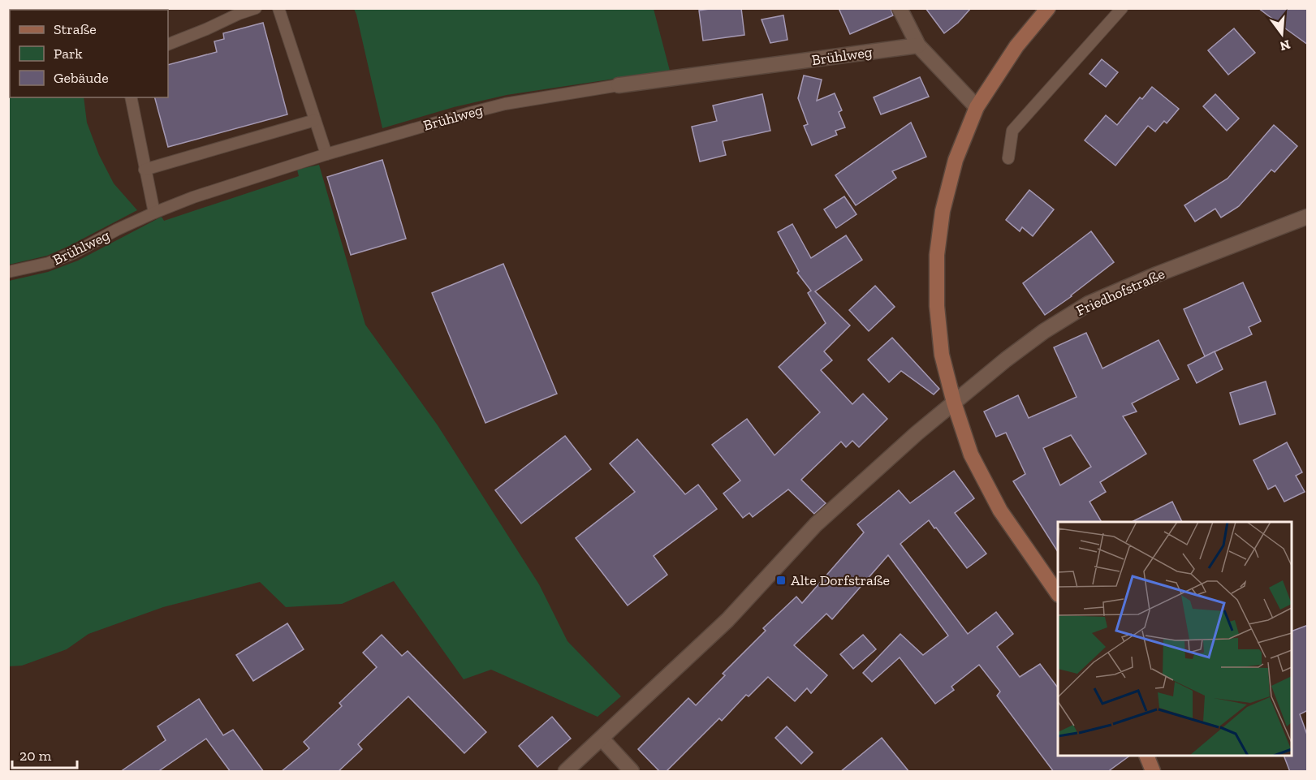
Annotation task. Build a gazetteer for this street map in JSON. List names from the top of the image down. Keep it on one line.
{"streets":{"street":["Brühlweg","Friedhofstraße"]},"places":{"transit":["Alte Dorfstraße"]},"legend":["Straße","Park","Gebäude"],"scale_bar":"20 m","north":"bottom"}
